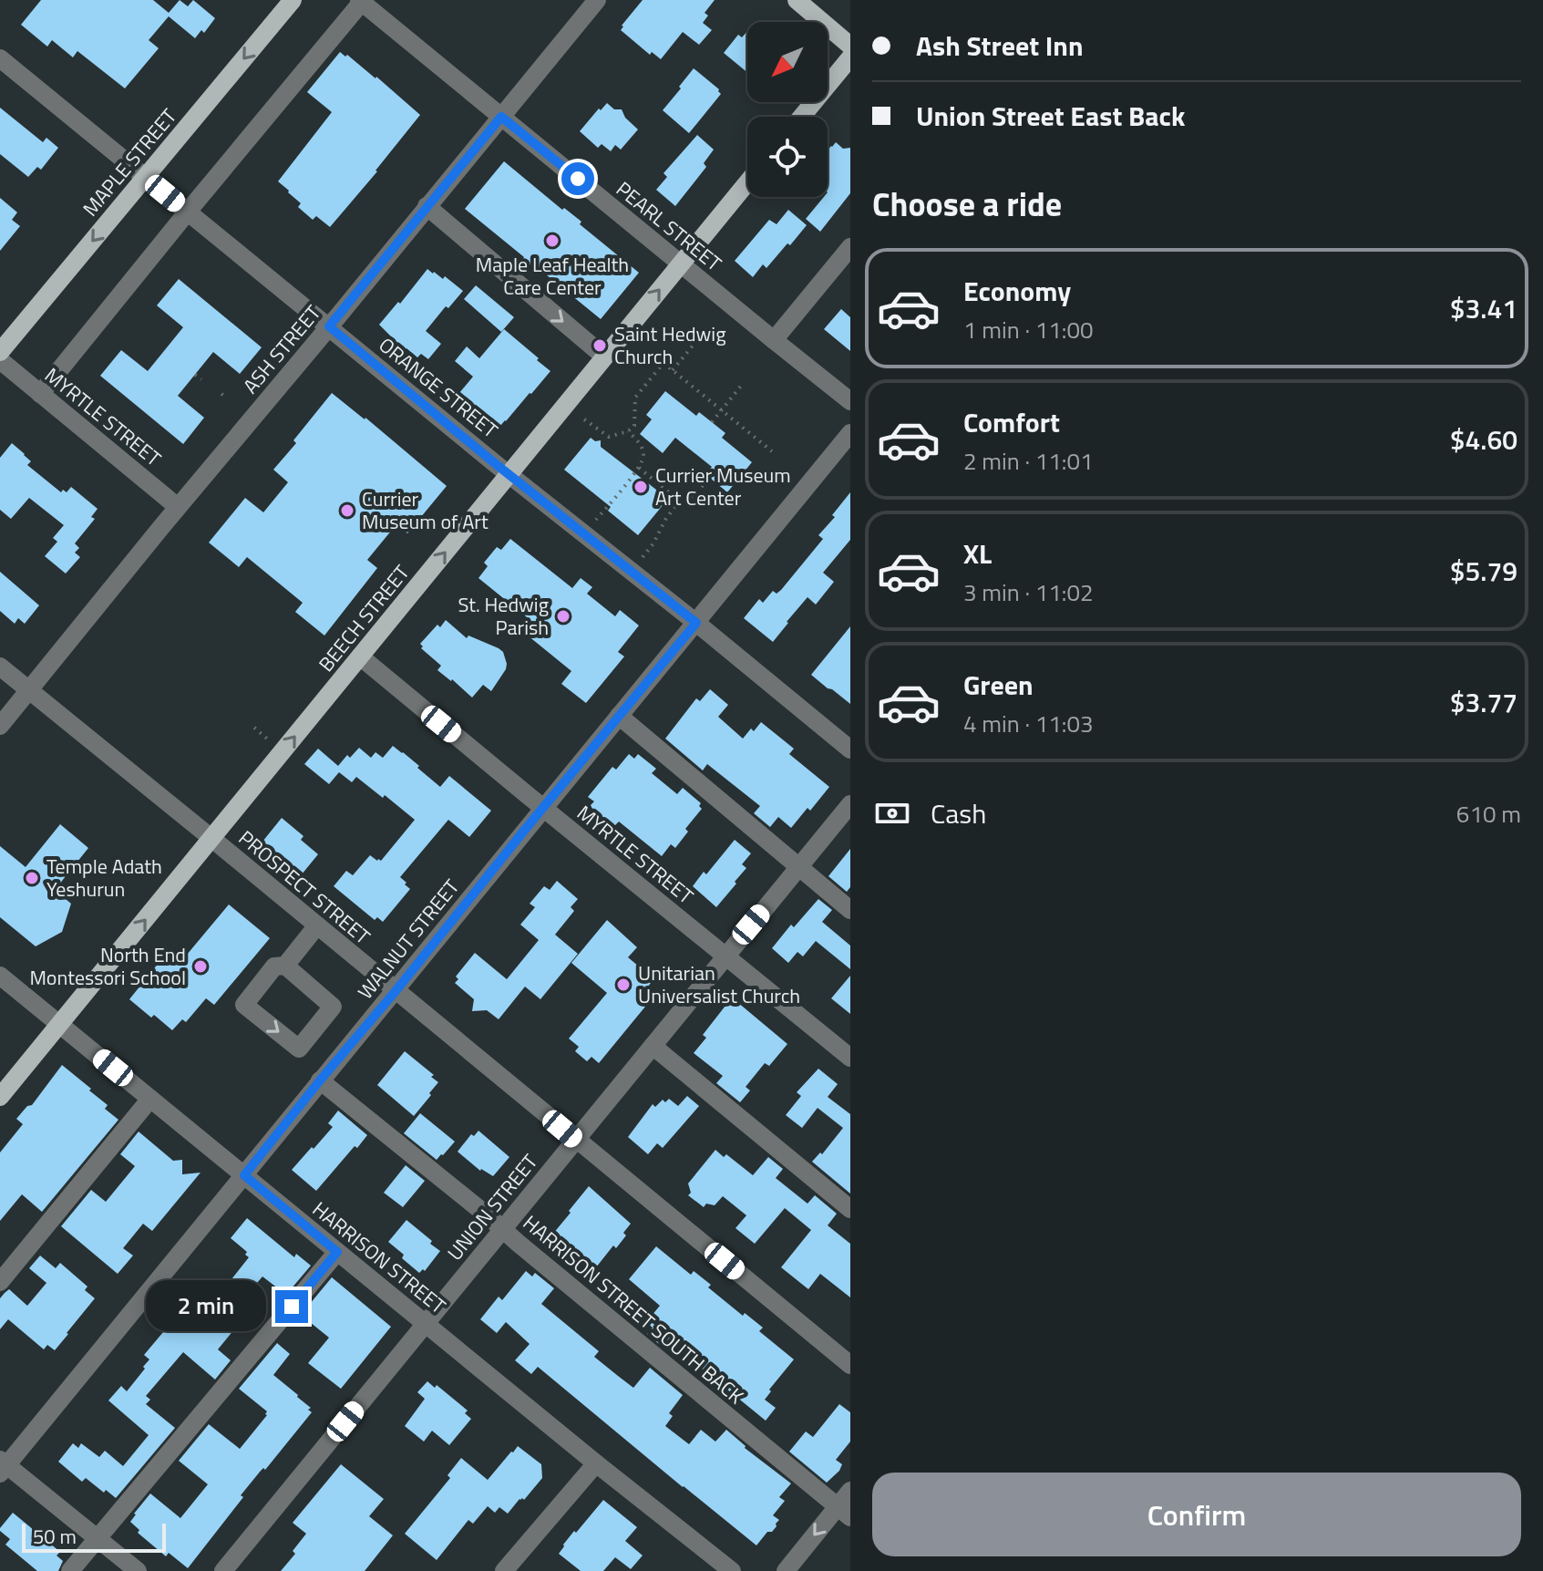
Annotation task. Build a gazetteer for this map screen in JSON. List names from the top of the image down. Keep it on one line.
{"streets":{"main road":["MAPLE STREET","BEECH STREET"],"street":["PEARL STREET","ASH STREET","ORANGE STREET","MYRTLE STREET","PROSPECT STREET","WALNUT STREET","UNION STREET","HARRISON STREET","HARRISON STREET SOUTH BACK"]},"crossings":[["MAPLE STREET","ORANGE STREET"],["PEARL STREET","ASH STREET"],["PEARL STREET","BEECH STREET"],["ASH STREET","ORANGE STREET"],["ASH STREET","MYRTLE STREET"],["ASH STREET","PROSPECT STREET"],["ORANGE STREET","BEECH STREET"],["ORANGE STREET","WALNUT STREET"],["MYRTLE STREET","BEECH STREET"],["MYRTLE STREET","WALNUT STREET"],["MYRTLE STREET","UNION STREET"],["BEECH STREET","PROSPECT STREET"],["BEECH STREET","HARRISON STREET"],["PROSPECT STREET","WALNUT STREET"],["PROSPECT STREET","UNION STREET"],["WALNUT STREET","HARRISON STREET"],["WALNUT STREET","HARRISON STREET SOUTH BACK"],["UNION STREET","HARRISON STREET"],["UNION STREET","HARRISON STREET SOUTH BACK"]],"one_way":["MAPLE STREET","BEECH STREET"],"places":["Maple Leaf Health Care Center","Saint Hedwig Church","Currier Museum Art Center","Currier Museum of Art","St. Hedwig Parish","Temple Adath Yeshurun","North End Montessori School","Unitarian Universalist Church"],"scale_bar":"50 m","north":"bottom left","page":{"banner":["Ash Street Inn","Union Street East Back"],"heading":"Choose a ride","list":[{"name":"Economy","note":"1 min · 11:00","value":"$3.41"},{"name":"Comfort","note":"2 min · 11:01","value":"$4.60"},{"name":"XL","note":"3 min · 11:02","value":"$5.79"},{"name":"Green","note":"4 min · 11:03","value":"$3.77"}],"pay":["Cash","610 m"],"bubble":"2 min","buttons":"Confirm","scale":"50 m"}}
